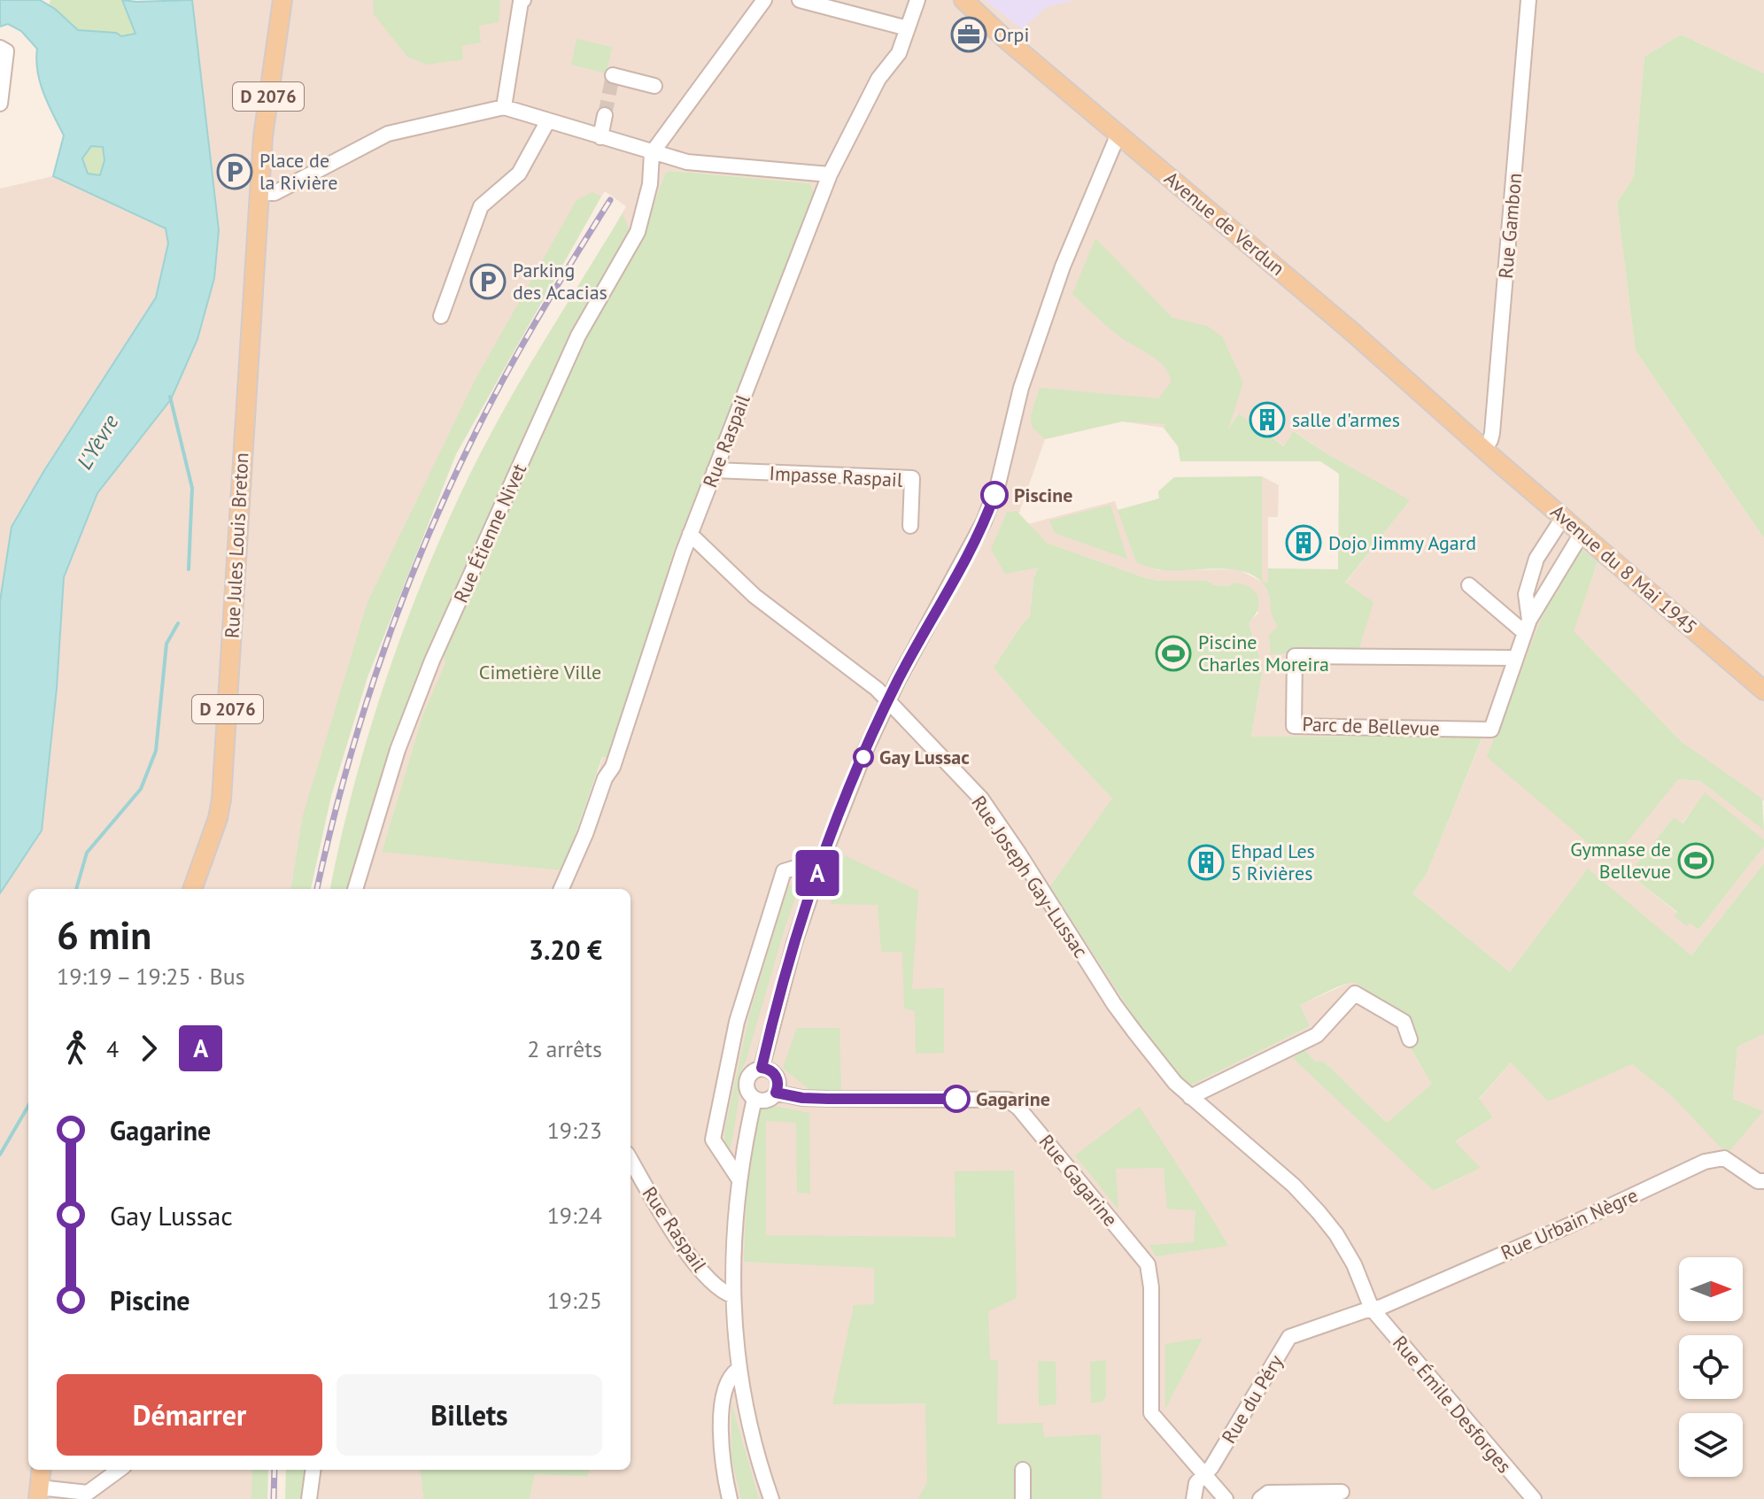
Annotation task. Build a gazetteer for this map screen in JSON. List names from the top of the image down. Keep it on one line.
{"streets":{"main road":["D 2076","Avenue de Verdun","Rue Jules Louis Breton","Avenue du 8 Mai 1945"],"street":["Rue Gambon","Rue Raspail","Impasse Raspail","Rue Étienne Nivet","Parc de Bellevue","Rue Joseph Gay-Lussac","Rue Gagarine","Rue Urbain Nègre","Rue du Péry","Rue Émile Desforges"]},"crossings":[["D 2076","Rue Jules Louis Breton"],["Avenue de Verdun","Rue Gambon"],["Avenue de Verdun","Avenue du 8 Mai 1945"],["Rue Gambon","Avenue du 8 Mai 1945"],["Rue Raspail","Impasse Raspail"],["Rue Raspail","Rue Joseph Gay-Lussac"],["Avenue du 8 Mai 1945","Parc de Bellevue"],["Rue Joseph Gay-Lussac","Rue Urbain Nègre"],["Rue Joseph Gay-Lussac","Rue du Péry"],["Rue Joseph Gay-Lussac","Rue Émile Desforges"],["Rue Gagarine","Rue du Péry"],["Rue Urbain Nègre","Rue du Péry"],["Rue Urbain Nègre","Rue Émile Desforges"],["Rue du Péry","Rue Émile Desforges"]],"water":["L'Yèvre"],"parks":["Cimetière Ville"],"places":{"office":["Orpi"],"parking":["Place de la Rivière","Parking des Acacias"],"building":["salle d'armes","Dojo Jimmy Agard","Ehpad Les 5 Rivières"],"other":["Piscine","Gay Lussac","Gagarine"],"sports":["Piscine Charles Moreira","Gymnase de Bellevue"]},"lines":["bus line A"],"north":"right","page":{"on_map":"A","heading":["6 min","19:19 – 19:25 · Bus","3.20 €"],"legs":["4","A","2 arrêts"],"list":[{"name":"Gagarine","value":"19:23"},{"name":"Gay Lussac","value":"19:24"},{"name":"Piscine","value":"19:25"}],"buttons":["Démarrer","Billets"]}}
